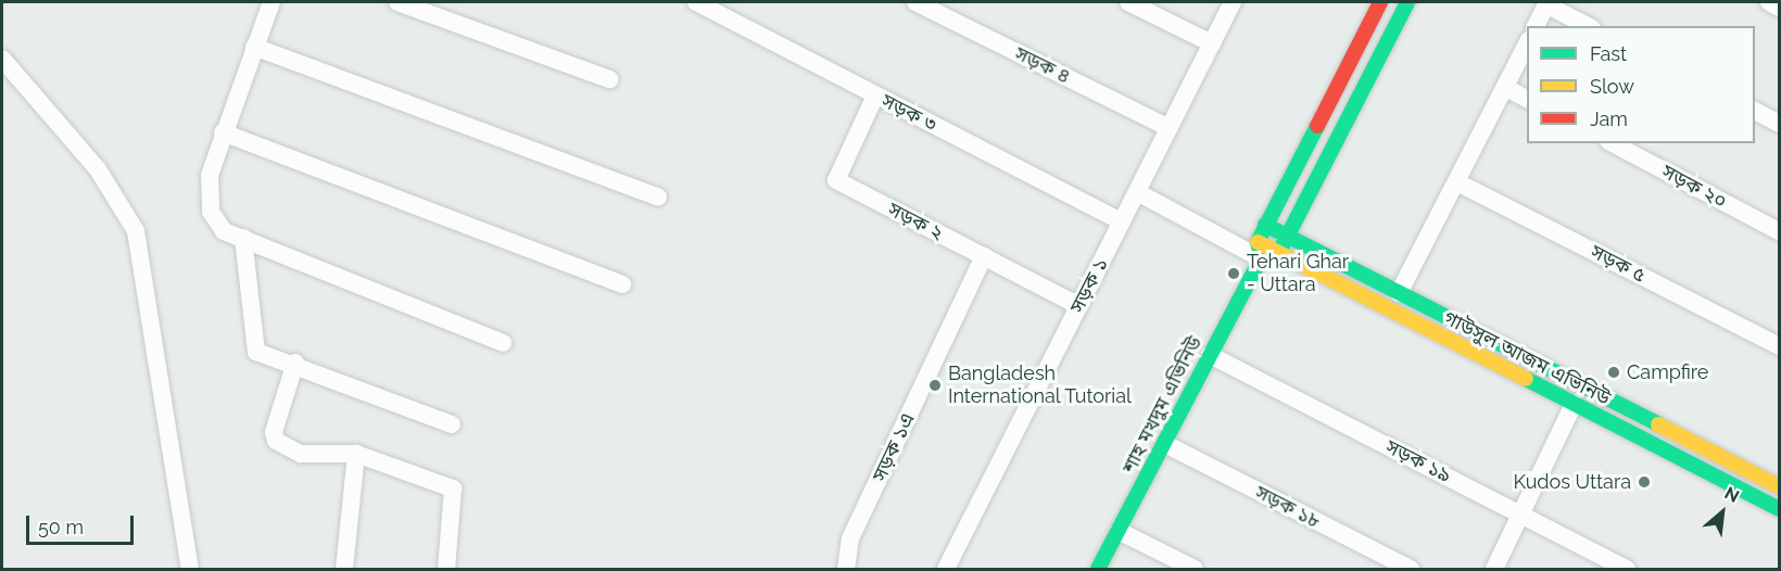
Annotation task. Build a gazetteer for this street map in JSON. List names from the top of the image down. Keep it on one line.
{"streets":{"street":["সড়ক ৪","সড়ক ৩","সড়ক ২০","সড়ক ২","সড়ক ৫","সড়ক ১","গাউসুল আজম এভিনিউ","শাহ মখদুম এভিনিউ","সড়ক ১এ","সড়ক ১৯","সড়ক ১৮"]},"crossings":[["সড়ক ৪","সড়ক ১"],["সড়ক ৩","সড়ক ২"],["সড়ক ৩","সড়ক ১"],["সড়ক ২","সড়ক ১"],["সড়ক ২","সড়ক ১এ"],["গাউসুল আজম এভিনিউ","শাহ মখদুম এভিনিউ"],["শাহ মখদুম এভিনিউ","সড়ক ১৯"],["শাহ মখদুম এভিনিউ","সড়ক ১৮"]],"places":["Tehari Ghar - Uttara","Campfire","Bangladesh International Tutorial","Kudos Uttara"],"legend":["Fast","Slow","Jam"],"scale_bar":"50 m","north":"top right"}
